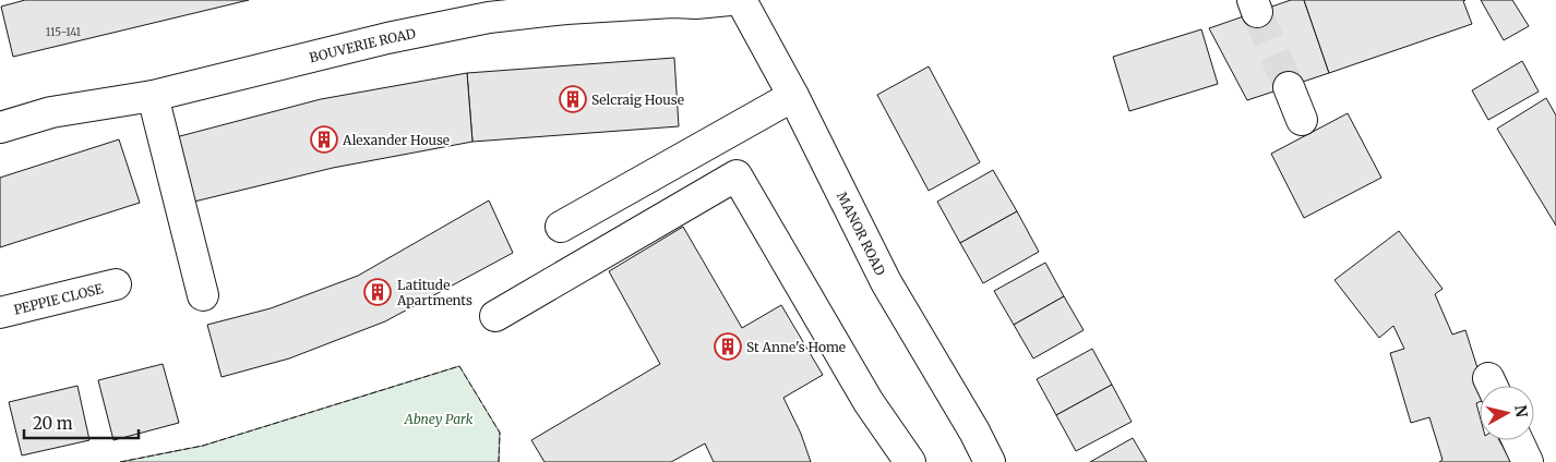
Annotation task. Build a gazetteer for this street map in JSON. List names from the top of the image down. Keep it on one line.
{"streets":{"street":["BOUVERIE ROAD","MANOR ROAD","PEPPIE CLOSE"]},"parks":["Abney Park"],"places":{"building":["Selcraig House","Alexander House","Latitude Apartments","St Anne's Home"]},"house_numbers":["115-141"],"scale_bar":"20 m","north":"right"}
